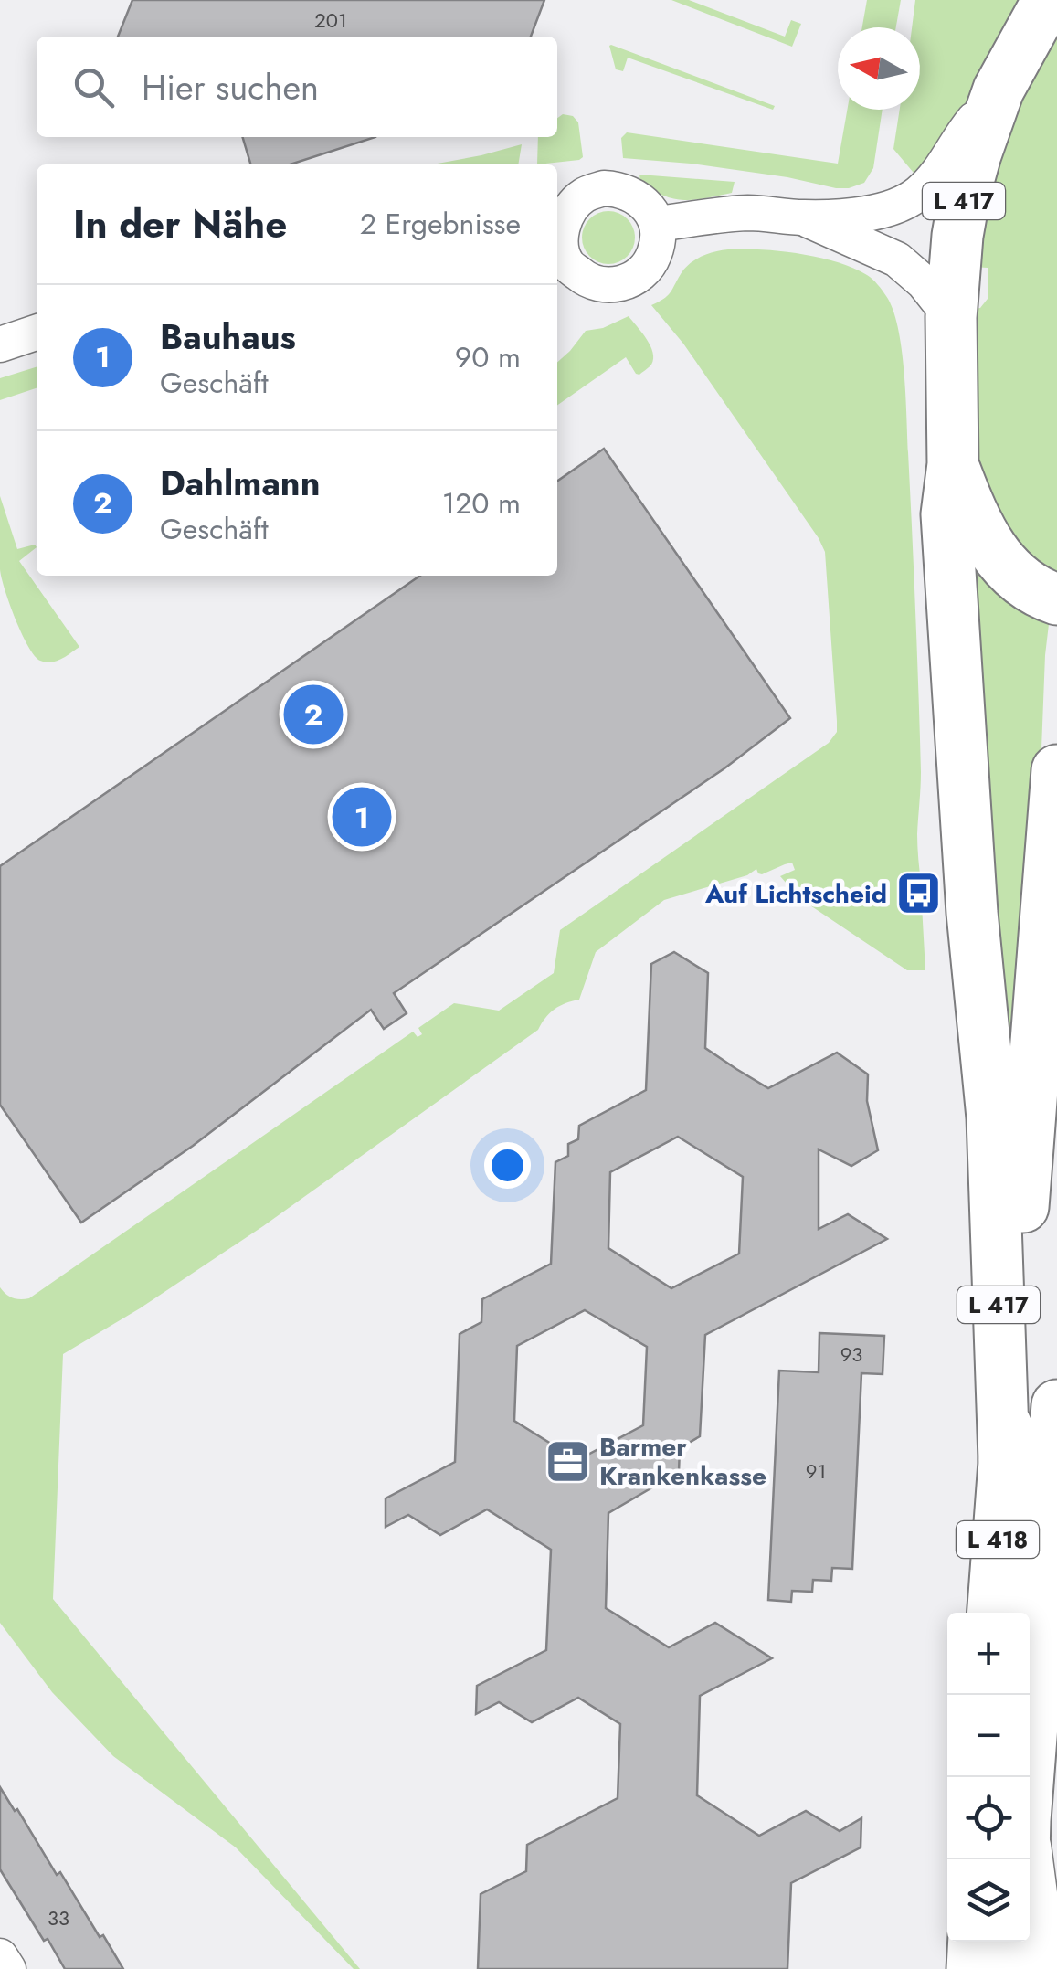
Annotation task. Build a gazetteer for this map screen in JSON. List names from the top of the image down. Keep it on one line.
{"streets":{"highway":["L 417","L 418"]},"crossings":[["L 417","L 418"]],"places":{"bus stop":["Auf Lichtscheid"],"office":["Barmer Krankenkasse"]},"house_numbers":["201","93","91","33"],"north":"left","page":{"search":"Hier suchen","heading":["In der Nähe","2 Ergebnisse"],"list":[{"mark":"1","name":"Bauhaus","note":"Geschäft","value":"90 m"},{"mark":"2","name":"Dahlmann","note":"Geschäft","value":"120 m"}],"pins":["2","1"],"map_buttons":["+","−"]}}
